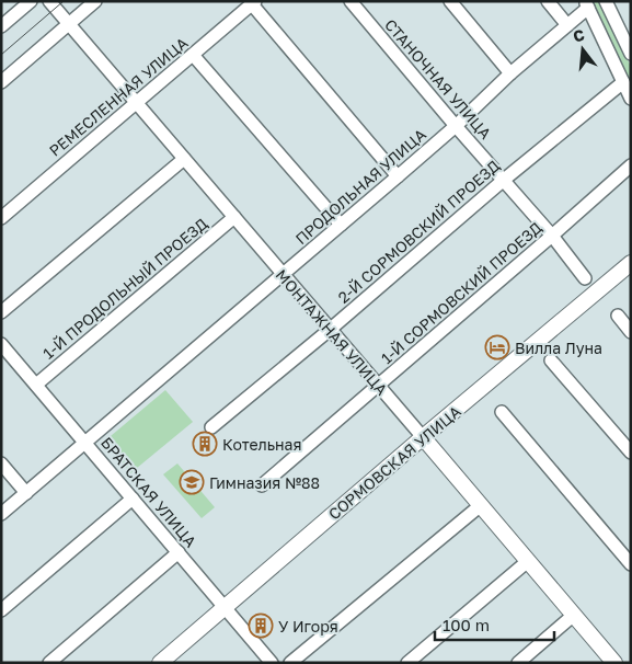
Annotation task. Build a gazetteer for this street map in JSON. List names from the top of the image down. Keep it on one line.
{"streets":{"main road":["МОНТАЖНАЯ УЛИЦА","СОРМОВСКАЯ УЛИЦА"],"street":["СТАНОЧНАЯ УЛИЦА","РЕМЕСЛЕННАЯ УЛИЦА","ПРОДОЛЬНАЯ УЛИЦА","2-Й СОРМОВСКИЙ ПРОЕЗД","1-Й ПРОДОЛЬНЫЙ ПРОЕЗД","1-Й СОРМОВСКИЙ ПРОЕЗД","БРАТСКАЯ УЛИЦА"]},"crossings":[["СТАНОЧНАЯ УЛИЦА","ПРОДОЛЬНАЯ УЛИЦА"],["СТАНОЧНАЯ УЛИЦА","2-Й СОРМОВСКИЙ ПРОЕЗД"],["СТАНОЧНАЯ УЛИЦА","1-Й СОРМОВСКИЙ ПРОЕЗД"],["РЕМЕСЛЕННАЯ УЛИЦА","МОНТАЖНАЯ УЛИЦА"],["ПРОДОЛЬНАЯ УЛИЦА","МОНТАЖНАЯ УЛИЦА"],["ПРОДОЛЬНАЯ УЛИЦА","БРАТСКАЯ УЛИЦА"],["2-Й СОРМОВСКИЙ ПРОЕЗД","МОНТАЖНАЯ УЛИЦА"],["1-Й ПРОДОЛЬНЫЙ ПРОЕЗД","МОНТАЖНАЯ УЛИЦА"],["1-Й ПРОДОЛЬНЫЙ ПРОЕЗД","БРАТСКАЯ УЛИЦА"],["1-Й СОРМОВСКИЙ ПРОЕЗД","МОНТАЖНАЯ УЛИЦА"],["МОНТАЖНАЯ УЛИЦА","СОРМОВСКАЯ УЛИЦА"],["СОРМОВСКАЯ УЛИЦА","БРАТСКАЯ УЛИЦА"]],"places":{"hotel":["Вилла Луна"],"building":["Котельная","У Игоря"],"school or university":["Гимназия №88"]},"scale_bar":"100 m","north":"top"}
